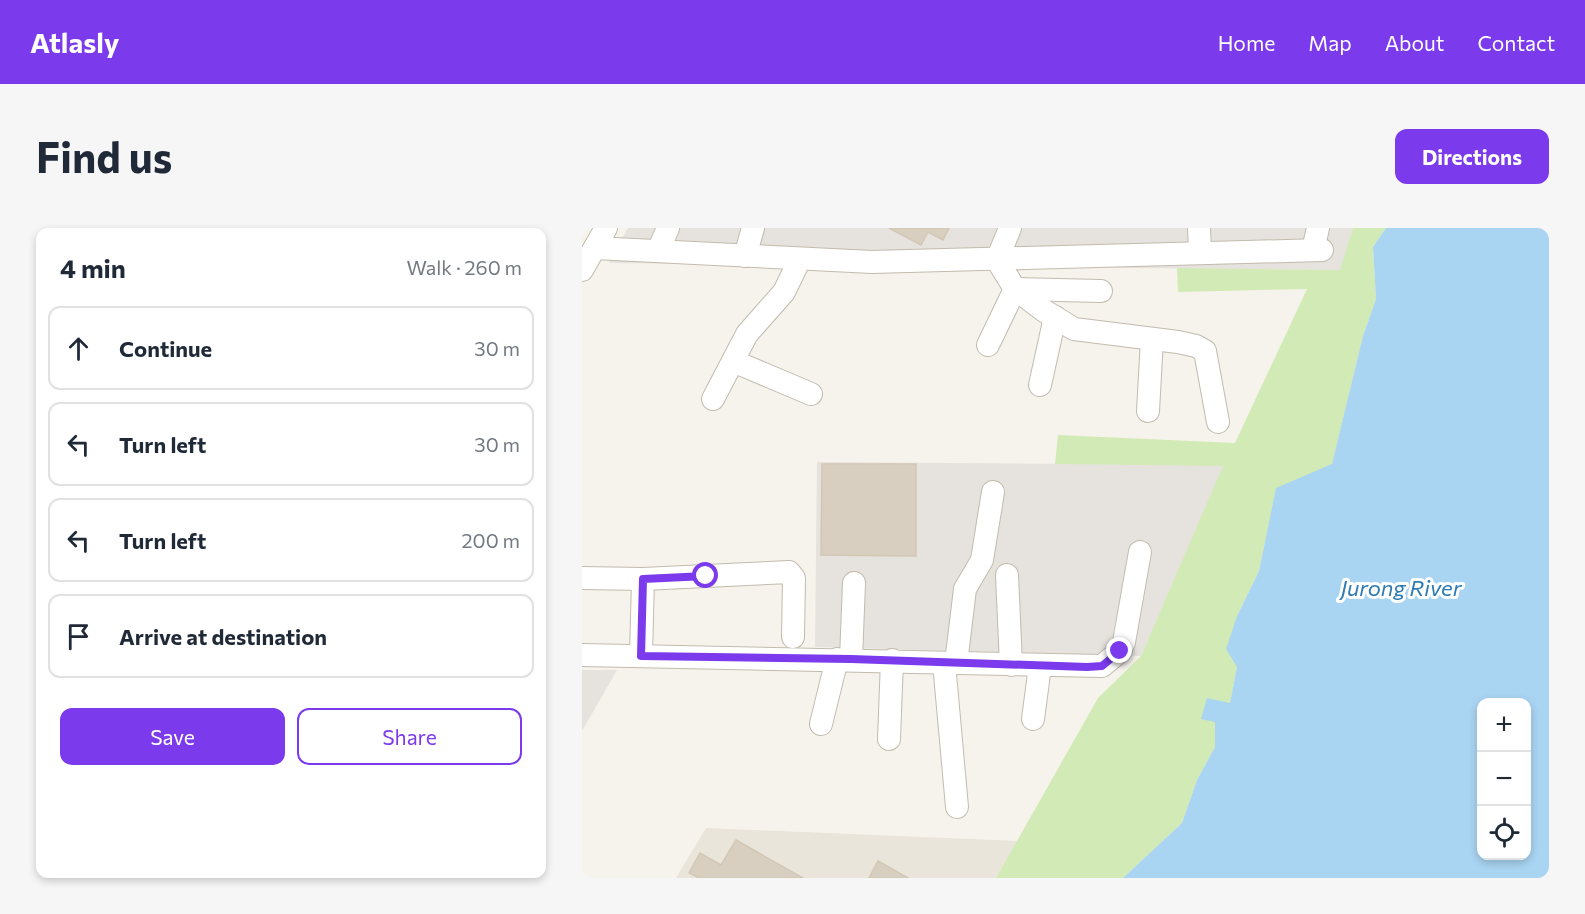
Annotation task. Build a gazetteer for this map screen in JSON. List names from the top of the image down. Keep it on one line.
{"water":["Jurong River"],"page":{"header":"Atlasly","nav":["Home","Map","About","Contact"],"buttons":["Directions",["Save","Share"]],"title":"Find us","heading":["4 min","Walk · 260 m"],"list":[["Continue","30 m"],["Turn left","30 m"],["Turn left","200 m"],"Arrive at destination"],"map_buttons":["+","−"]}}
